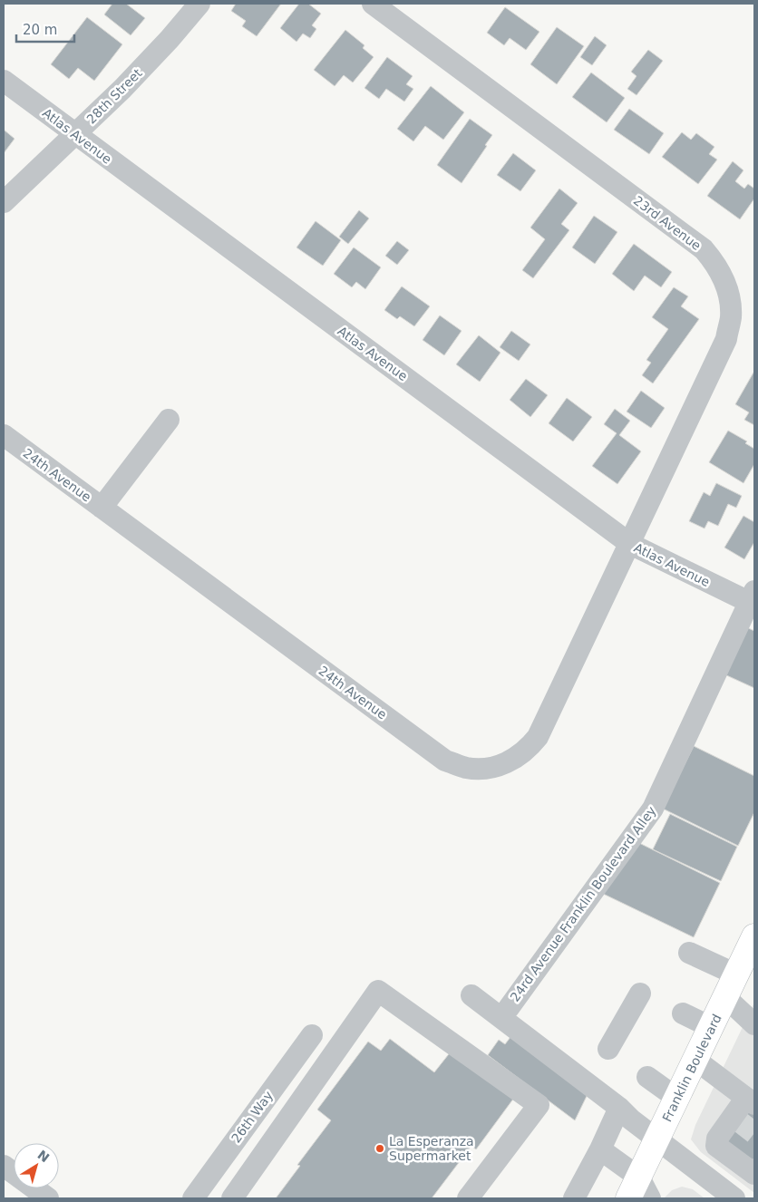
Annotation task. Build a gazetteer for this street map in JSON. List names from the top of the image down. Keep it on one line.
{"streets":{"main road":["Franklin Boulevard"],"street":["28th Street","Atlas Avenue","23rd Avenue","24th Avenue","24rd Avenue Franklin Boulevard Alley","26th Way"]},"crossings":[["28th Street","Atlas Avenue"],["Atlas Avenue","23rd Avenue"],["Atlas Avenue","24th Avenue"],["Atlas Avenue","24rd Avenue Franklin Boulevard Alley"],["23rd Avenue","24th Avenue"]],"places":["La Esperanza Supermarket"],"scale_bar":"20 m","north":"top right"}
